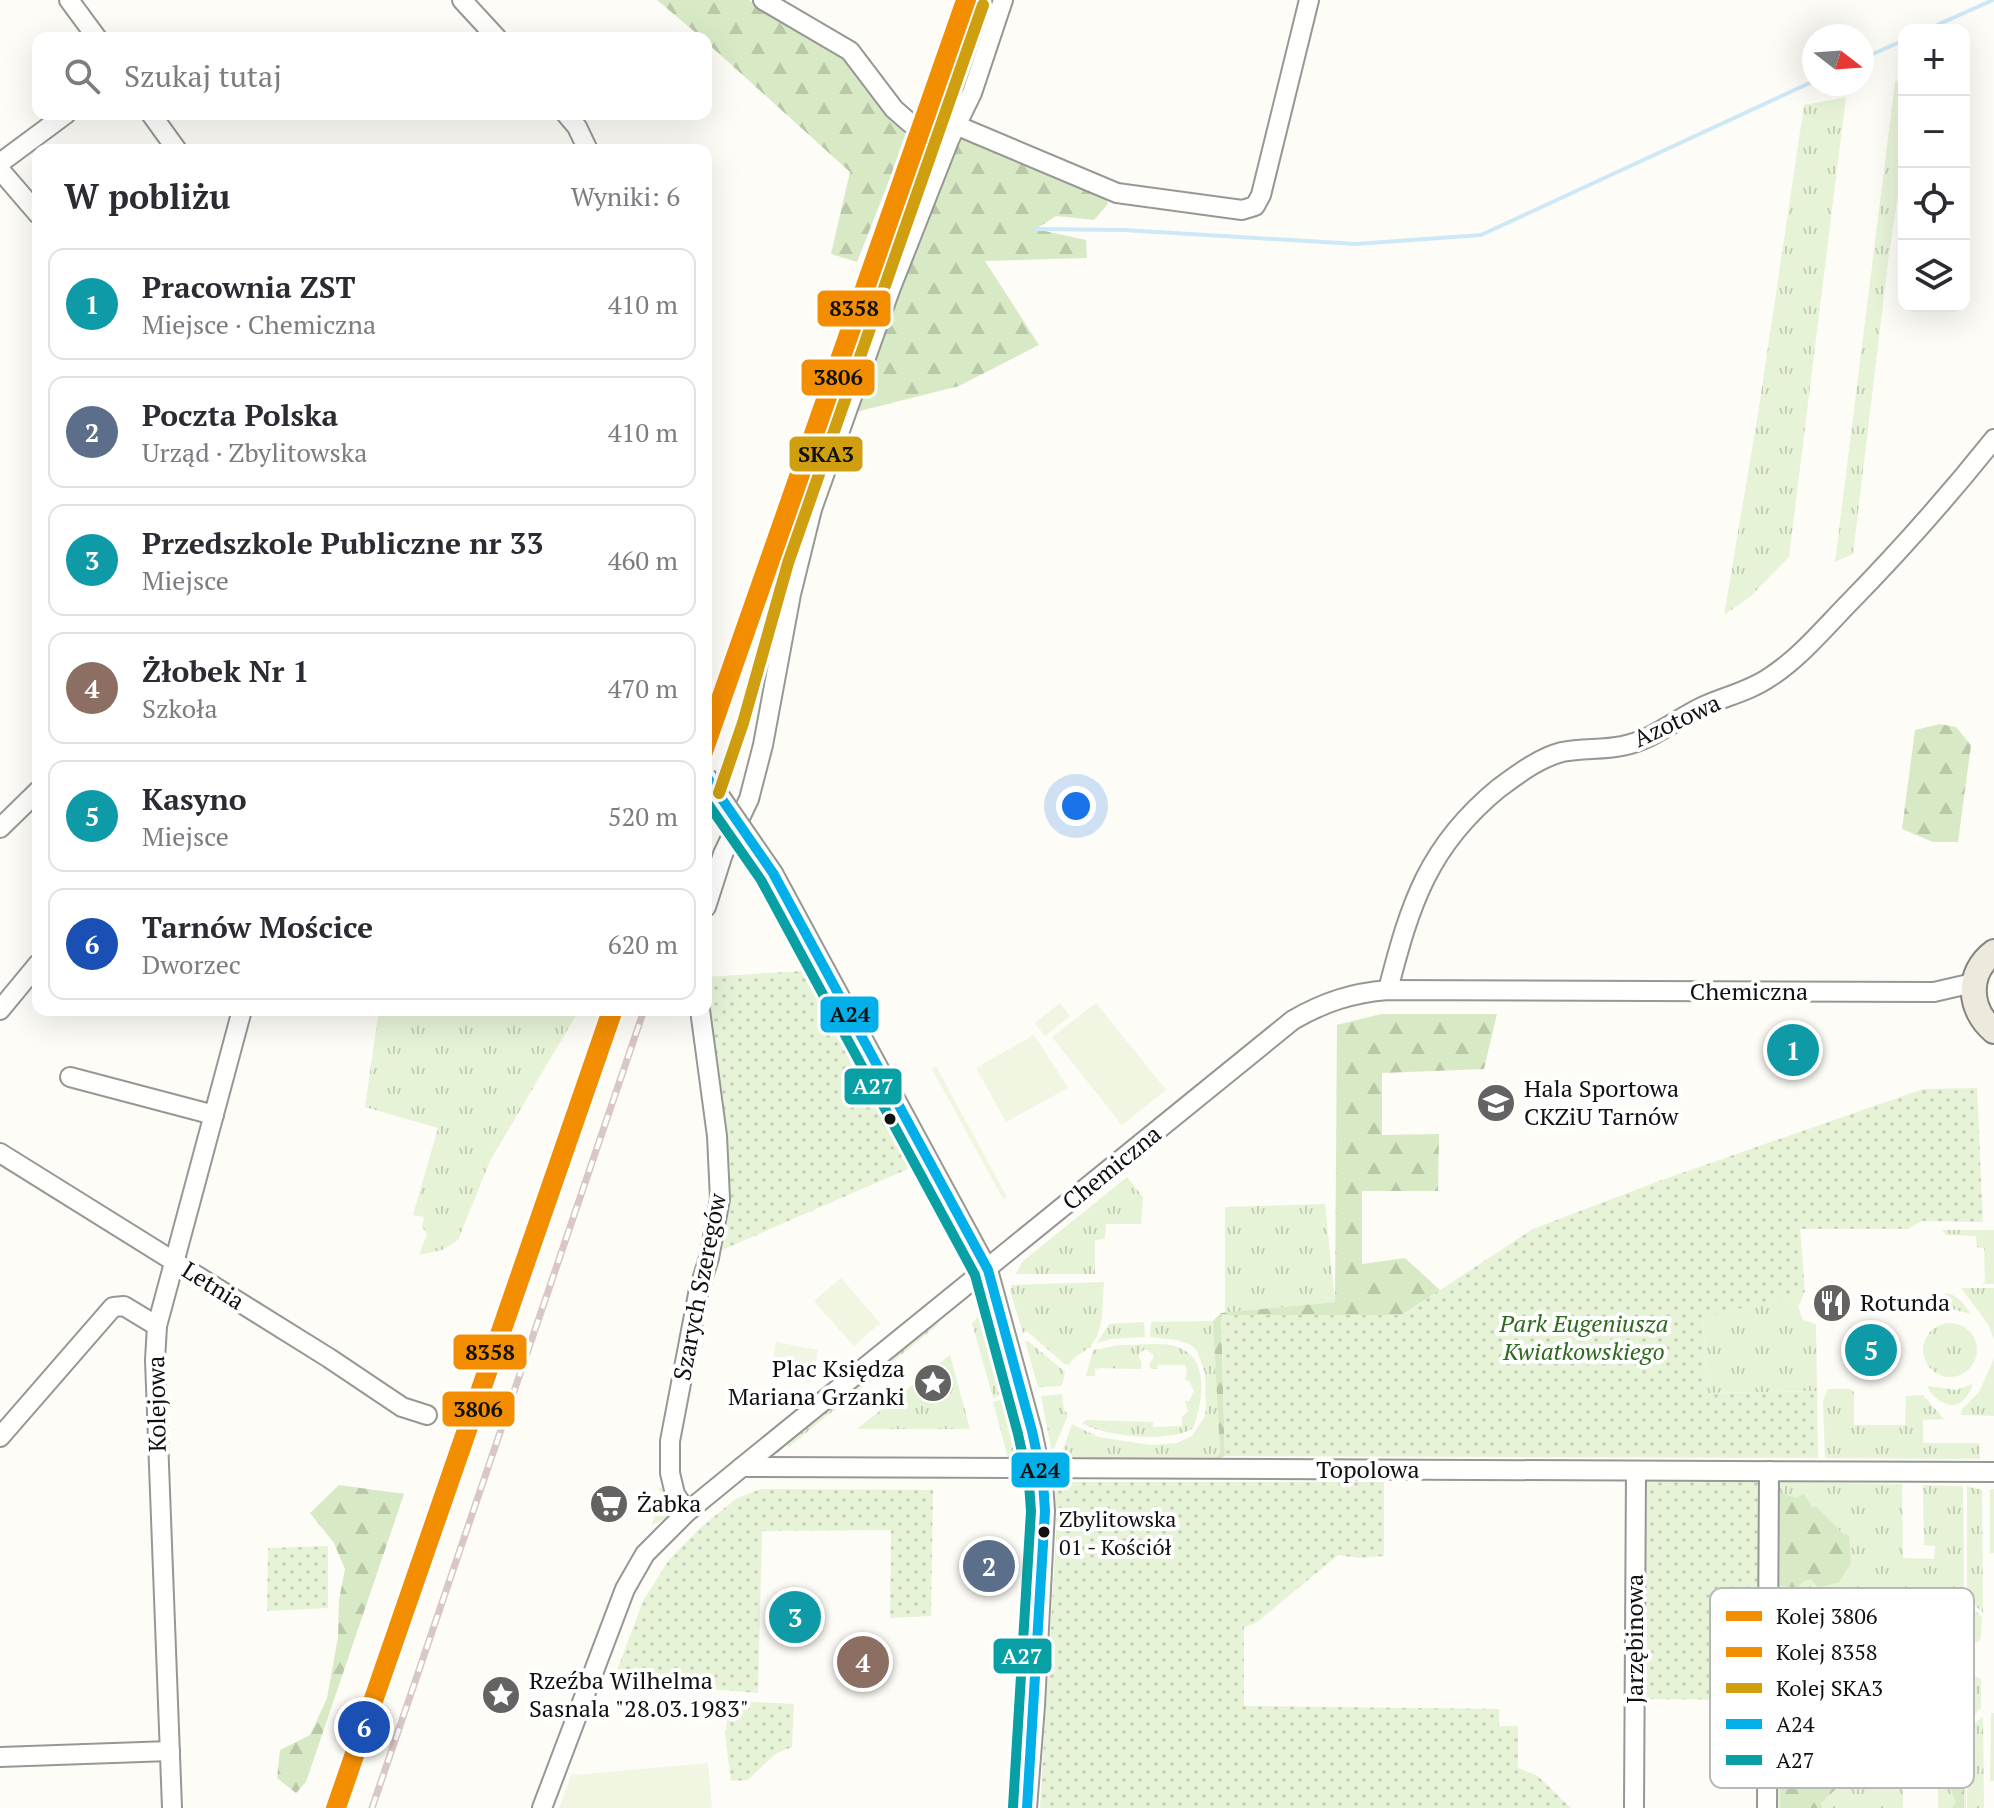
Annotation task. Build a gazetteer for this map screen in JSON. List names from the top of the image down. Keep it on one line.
{"streets":{"street":["Azotowa","Chemiczna","Letnia","Szarych Szeregów","Kolejowa","Topolowa","Jarzębinowa"]},"crossings":[["Azotowa","Chemiczna"],["Chemiczna","Szarych Szeregów"],["Chemiczna","Topolowa"],["Letnia","Kolejowa"],["Topolowa","Jarzębinowa"]],"parks":["Park Eugeniusza Kwiatkowskiego"],"places":{"school or university":["Hala Sportowa CKZiU Tarnów"],"restaurant":["Rotunda"],"place":["Plac Księdza Mariana Grzanki","Rzeźba Wilhelma Sasnala \"28.03.1983\""],"supermarket":["Żabka"],"other":["Zbylitowska 01 - Kościół"]},"lines":["rail line 3806","rail line 8358","rail line SKA3","transit line A24","transit line A27"],"legend":["Kolej 3806","Kolej 8358","Kolej SKA3","A24","A27"],"north":"right","page":{"map_buttons":["+","−"],"search":"Szukaj tutaj","heading":["W pobliżu","Wyniki: 6"],"list":[{"mark":"1","name":"Pracownia ZST","note":"Miejsce · Chemiczna","value":"410 m"},{"mark":"2","name":"Poczta Polska","note":"Urząd · Zbylitowska","value":"410 m"},{"mark":"3","name":"Przedszkole Publiczne nr 33","note":"Miejsce","value":"460 m"},{"mark":"4","name":"Żłobek Nr 1","note":"Szkoła","value":"470 m"},{"mark":"5","name":"Kasyno","note":"Miejsce","value":"520 m"},{"mark":"6","name":"Tarnów Mościce","note":"Dworzec","value":"620 m"}],"pins":["1","5","2","3","4","6"]}}
